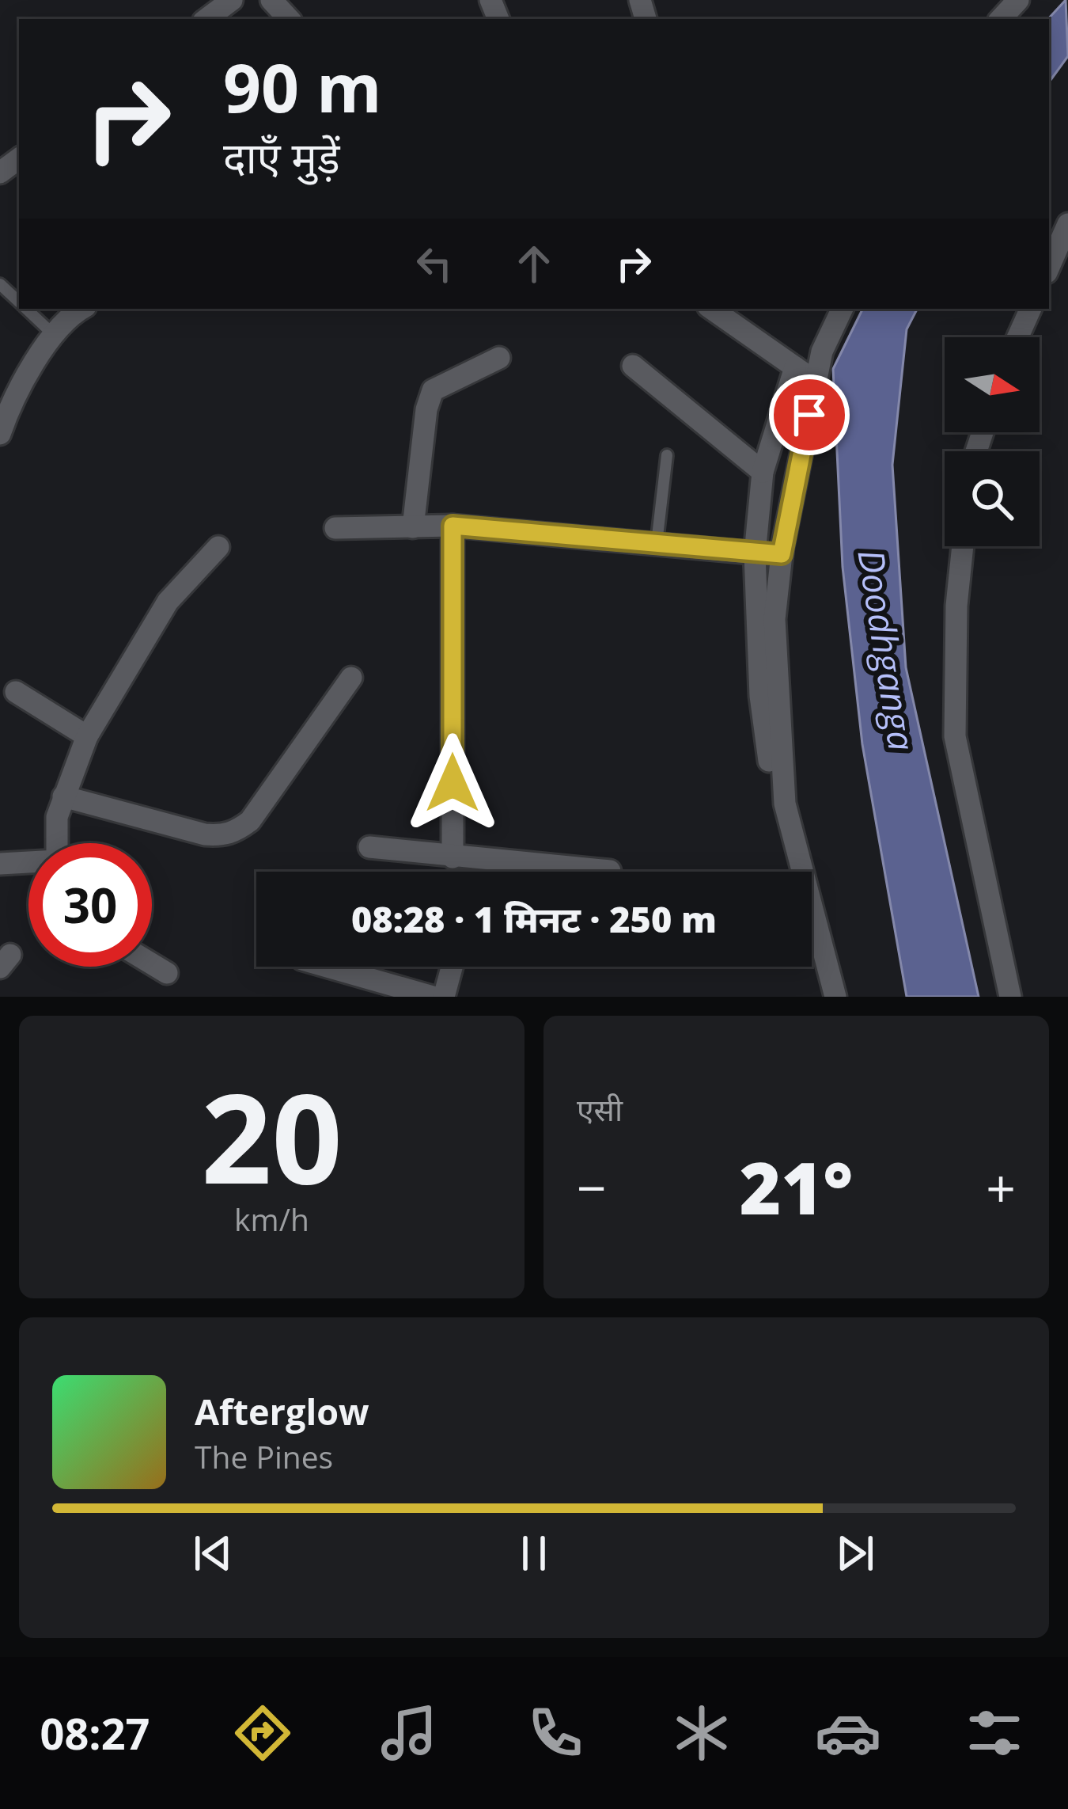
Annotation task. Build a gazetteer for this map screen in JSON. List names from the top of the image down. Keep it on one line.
{"water":["Doodhganga"],"north":"right","page":{"turn":["90 m","दाएँ मुड़ें"],"limit":"30","trip":"08:28 · 1 मिनट · 250 m","tile":[["20","km/h"],"एसी"],"heat":["−","21°","+"],"song":["Afterglow","The Pines"],"tabs":"08:27"}}
